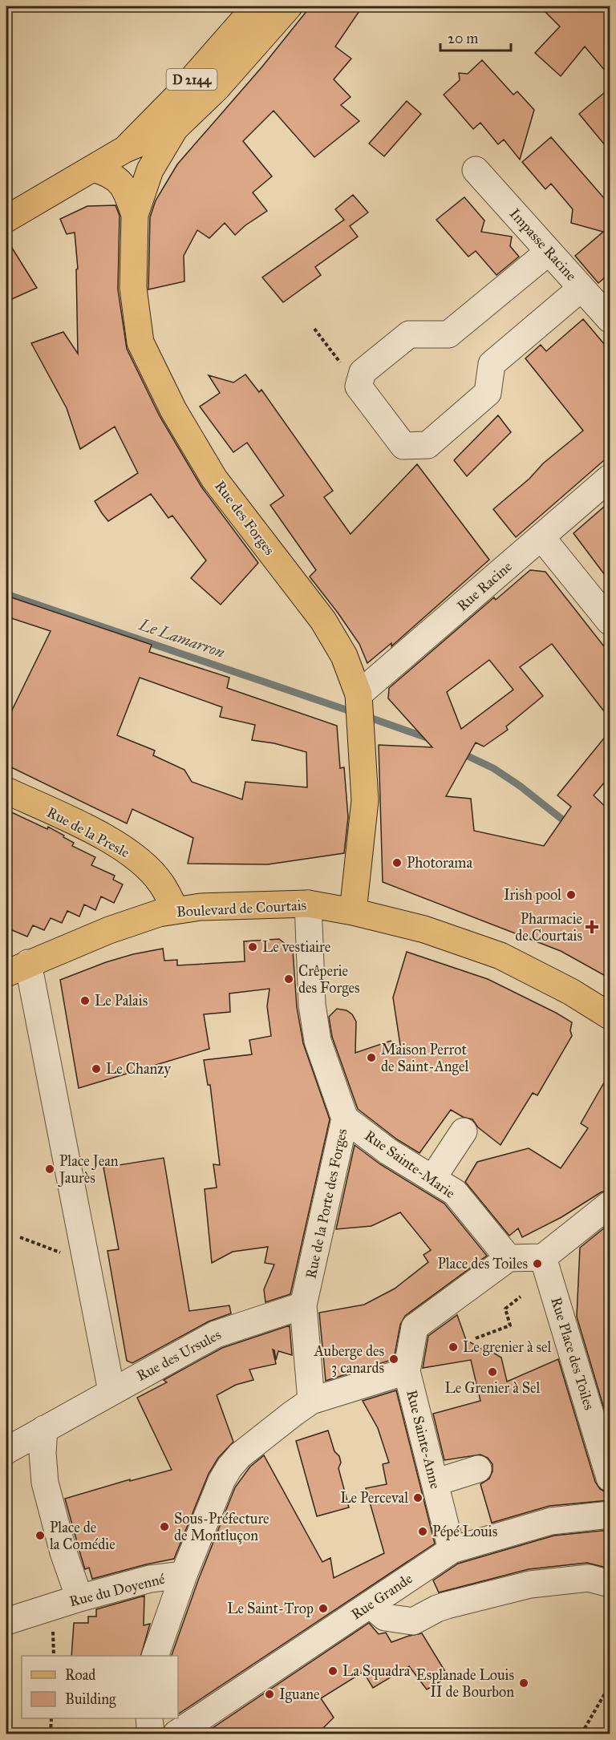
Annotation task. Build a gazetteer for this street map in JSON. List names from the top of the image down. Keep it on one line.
{"streets":{"main road":["D 2144","Rue des Forges","Rue de la Presle","Boulevard de Courtais"],"street":["Impasse Racine","Rue Racine","Rue Sainte-Marie","Rue de la Porte des Forges","Rue Place des Toiles","Rue des Ursules","Rue Sainte-Anne","Rue du Doyenné","Rue Grande"]},"crossings":[["D 2144","Rue des Forges"],["Rue des Forges","Rue Racine"],["Rue des Forges","Boulevard de Courtais"],["Rue de la Presle","Boulevard de Courtais"],["Boulevard de Courtais","Rue de la Porte des Forges"],["Rue Sainte-Marie","Rue de la Porte des Forges"],["Rue Sainte-Marie","Rue Sainte-Anne"],["Rue de la Porte des Forges","Rue des Ursules"],["Rue Sainte-Anne","Rue Grande"]],"water":["Le Lamarron"],"places":{"other":["Photorama","Irish pool","Le vestiaire","Crêperie des Forges","Le Palais","Maison Perrot de Saint-Angel","Le Chanzy","Place Jean Jaurès","Place des Toiles","Le grenier à sel","Auberge des 3 canards","Le Grenier à Sel","Le Perceval","Sous-Préfecture de Montluçon","Pépé Louis","Place de la Comédie","Le Saint-Trop","La Squadra","Esplanade Louis II de Bourbon","Iguane"],"health":["Pharmacie de Courtais"]},"legend":["Road","Building"],"scale_bar":"20 m"}
